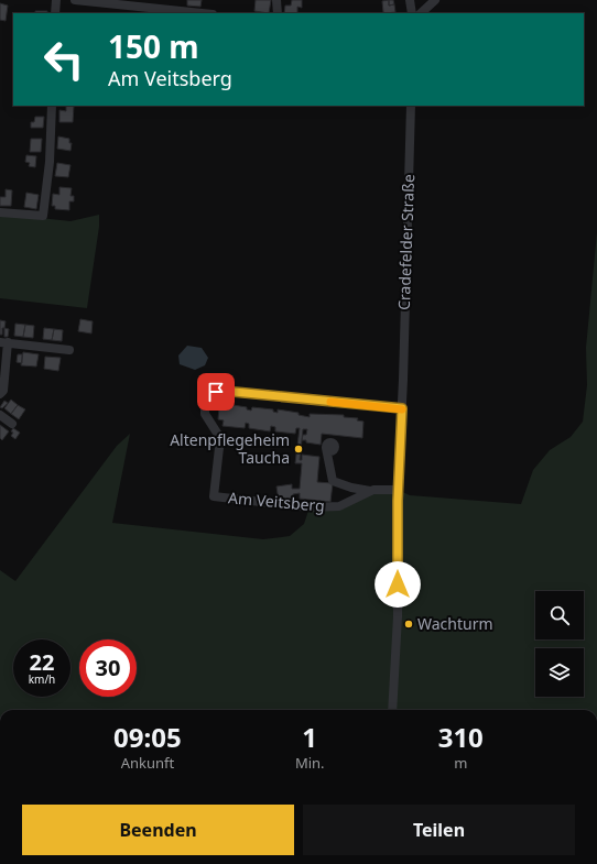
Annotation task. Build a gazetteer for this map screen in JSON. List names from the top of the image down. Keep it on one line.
{"streets":{"street":["Cradefelder Straße","Am Veitsberg"]},"crossings":[["Cradefelder Straße","Am Veitsberg"]],"places":["Altenpflegeheim Taucha","Wachturm"],"page":{"turn":["150 m","Am Veitsberg"],"speed":"22 km/h","limit":"30","eta":["09:05","Ankunft","1","Min.","310","m"],"buttons":["Beenden","Teilen"]}}
